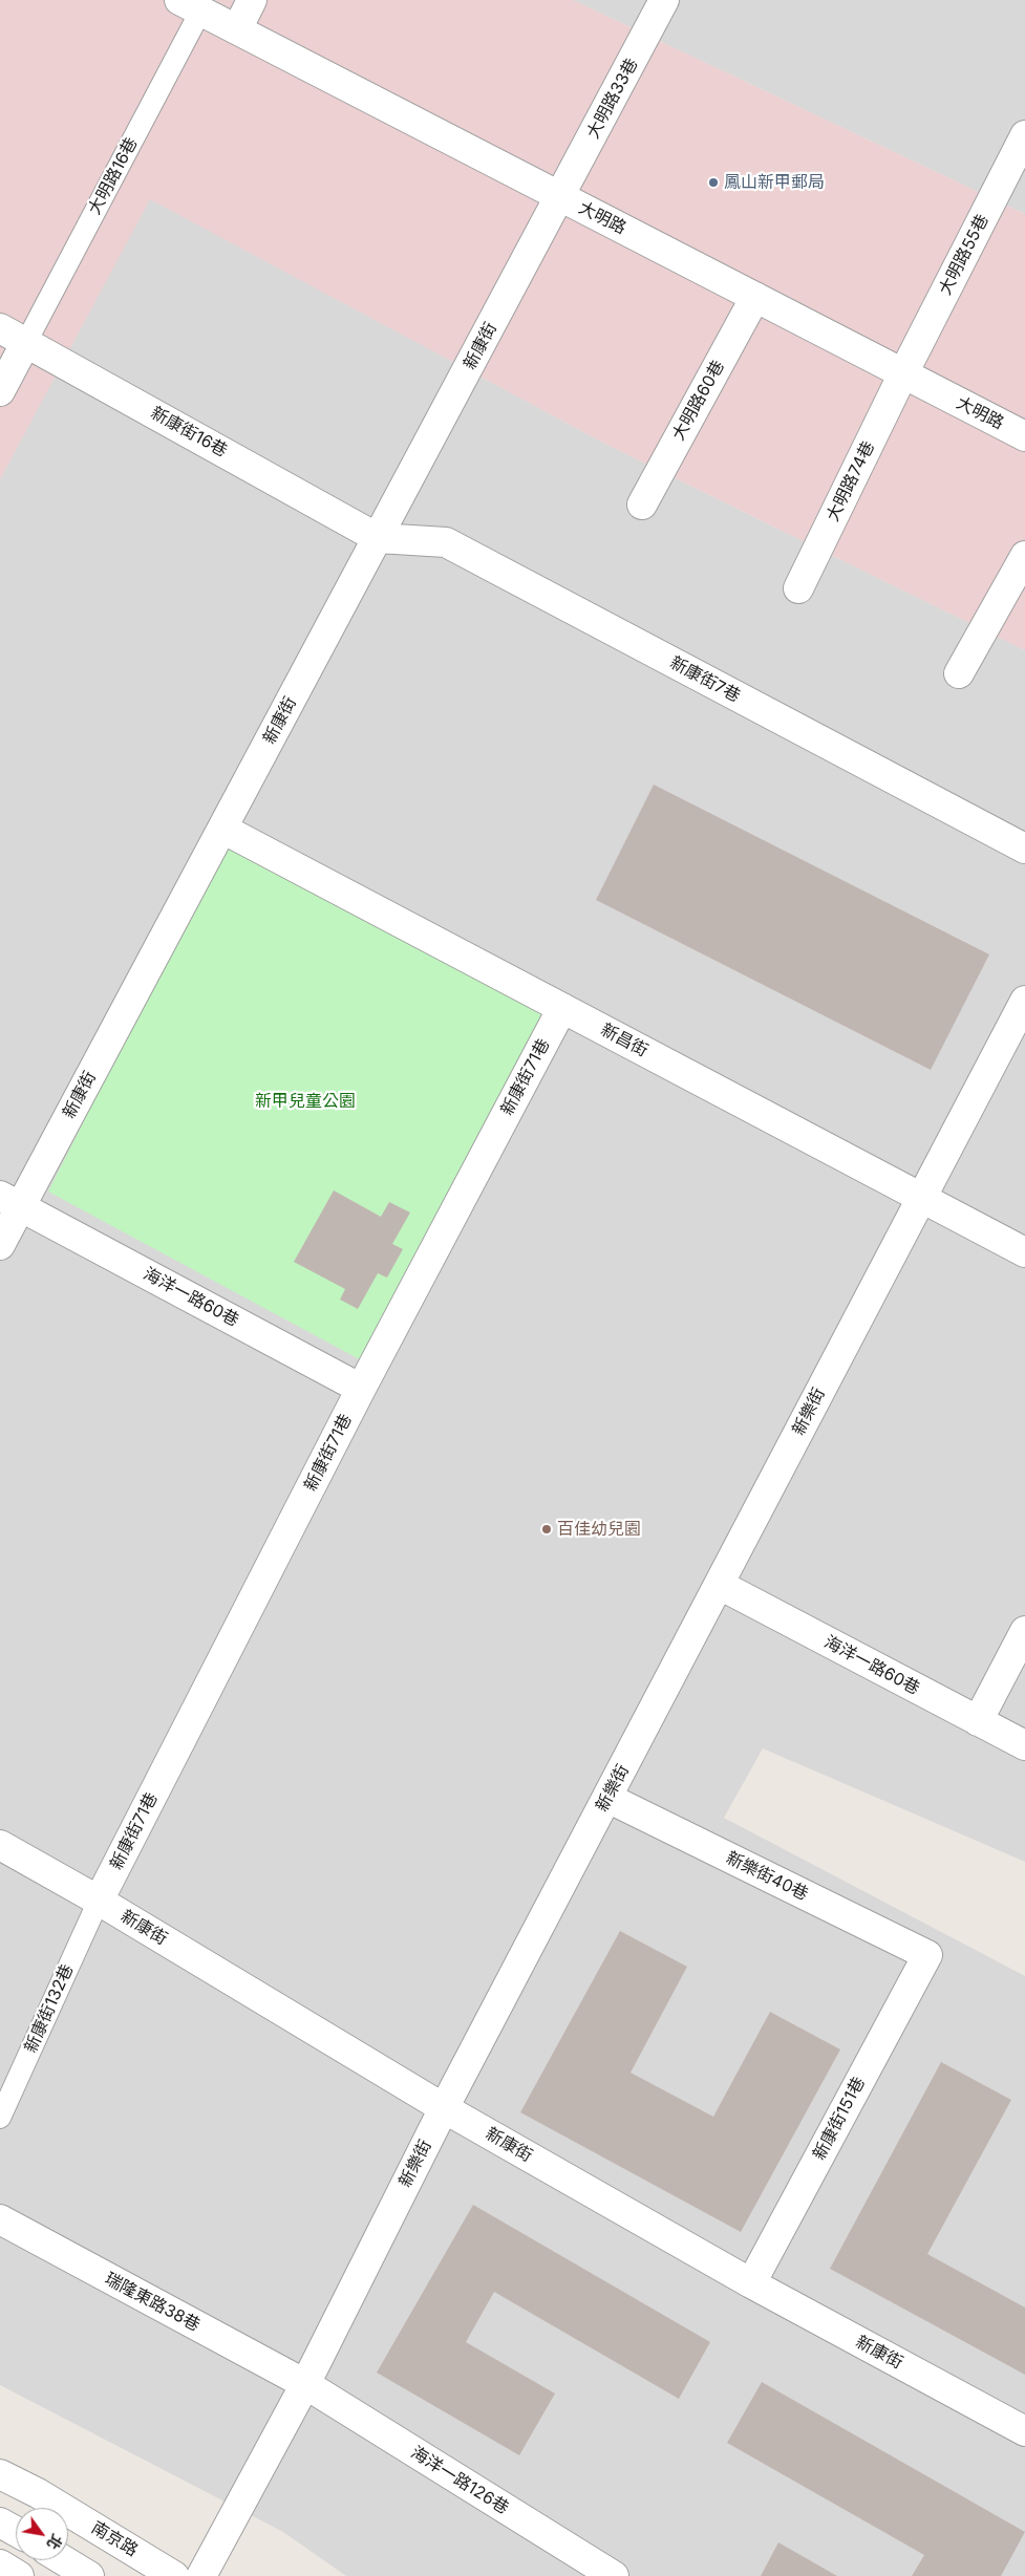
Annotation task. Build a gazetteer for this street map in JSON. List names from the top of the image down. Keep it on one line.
{"streets":{"street":["大明路33巷","大明路","大明路55巷","新康街","大明路60巷","新康街16巷","大明路74巷","新康街7巷","新昌街","新康街71巷","海洋一路60巷","新樂街","新樂街40巷","新康街151巷","瑞隆東路38巷","海洋一路126巷","南京路"],"lane":["大明路16巷","新康街132巷"]},"crossings":[["大明路33巷","大明路"],["大明路33巷","新康街"],["大明路16巷","大明路"],["大明路16巷","新康街16巷"],["大明路","大明路55巷"],["大明路","新康街"],["大明路","大明路60巷"],["大明路","大明路74巷"],["大明路55巷","大明路74巷"],["新康街","新康街16巷"],["新康街","新康街7巷"],["新康街","新昌街"],["新康街","新康街71巷"],["新康街","海洋一路60巷"],["新康街","新樂街"],["新康街","新康街132巷"],["新康街","新康街151巷"],["新康街16巷","新康街7巷"],["新昌街","新康街71巷"],["新昌街","新樂街"],["新康街71巷","海洋一路60巷"],["新康街71巷","新康街132巷"],["海洋一路60巷","新樂街"],["新樂街","新樂街40巷"],["新樂街","瑞隆東路38巷"],["新樂街","海洋一路126巷"],["新樂街40巷","新康街151巷"],["瑞隆東路38巷","海洋一路126巷"]],"parks":["新甲兒童公園"],"places":["鳳山新甲郵局","百佳幼兒園"],"north":"bottom right"}
